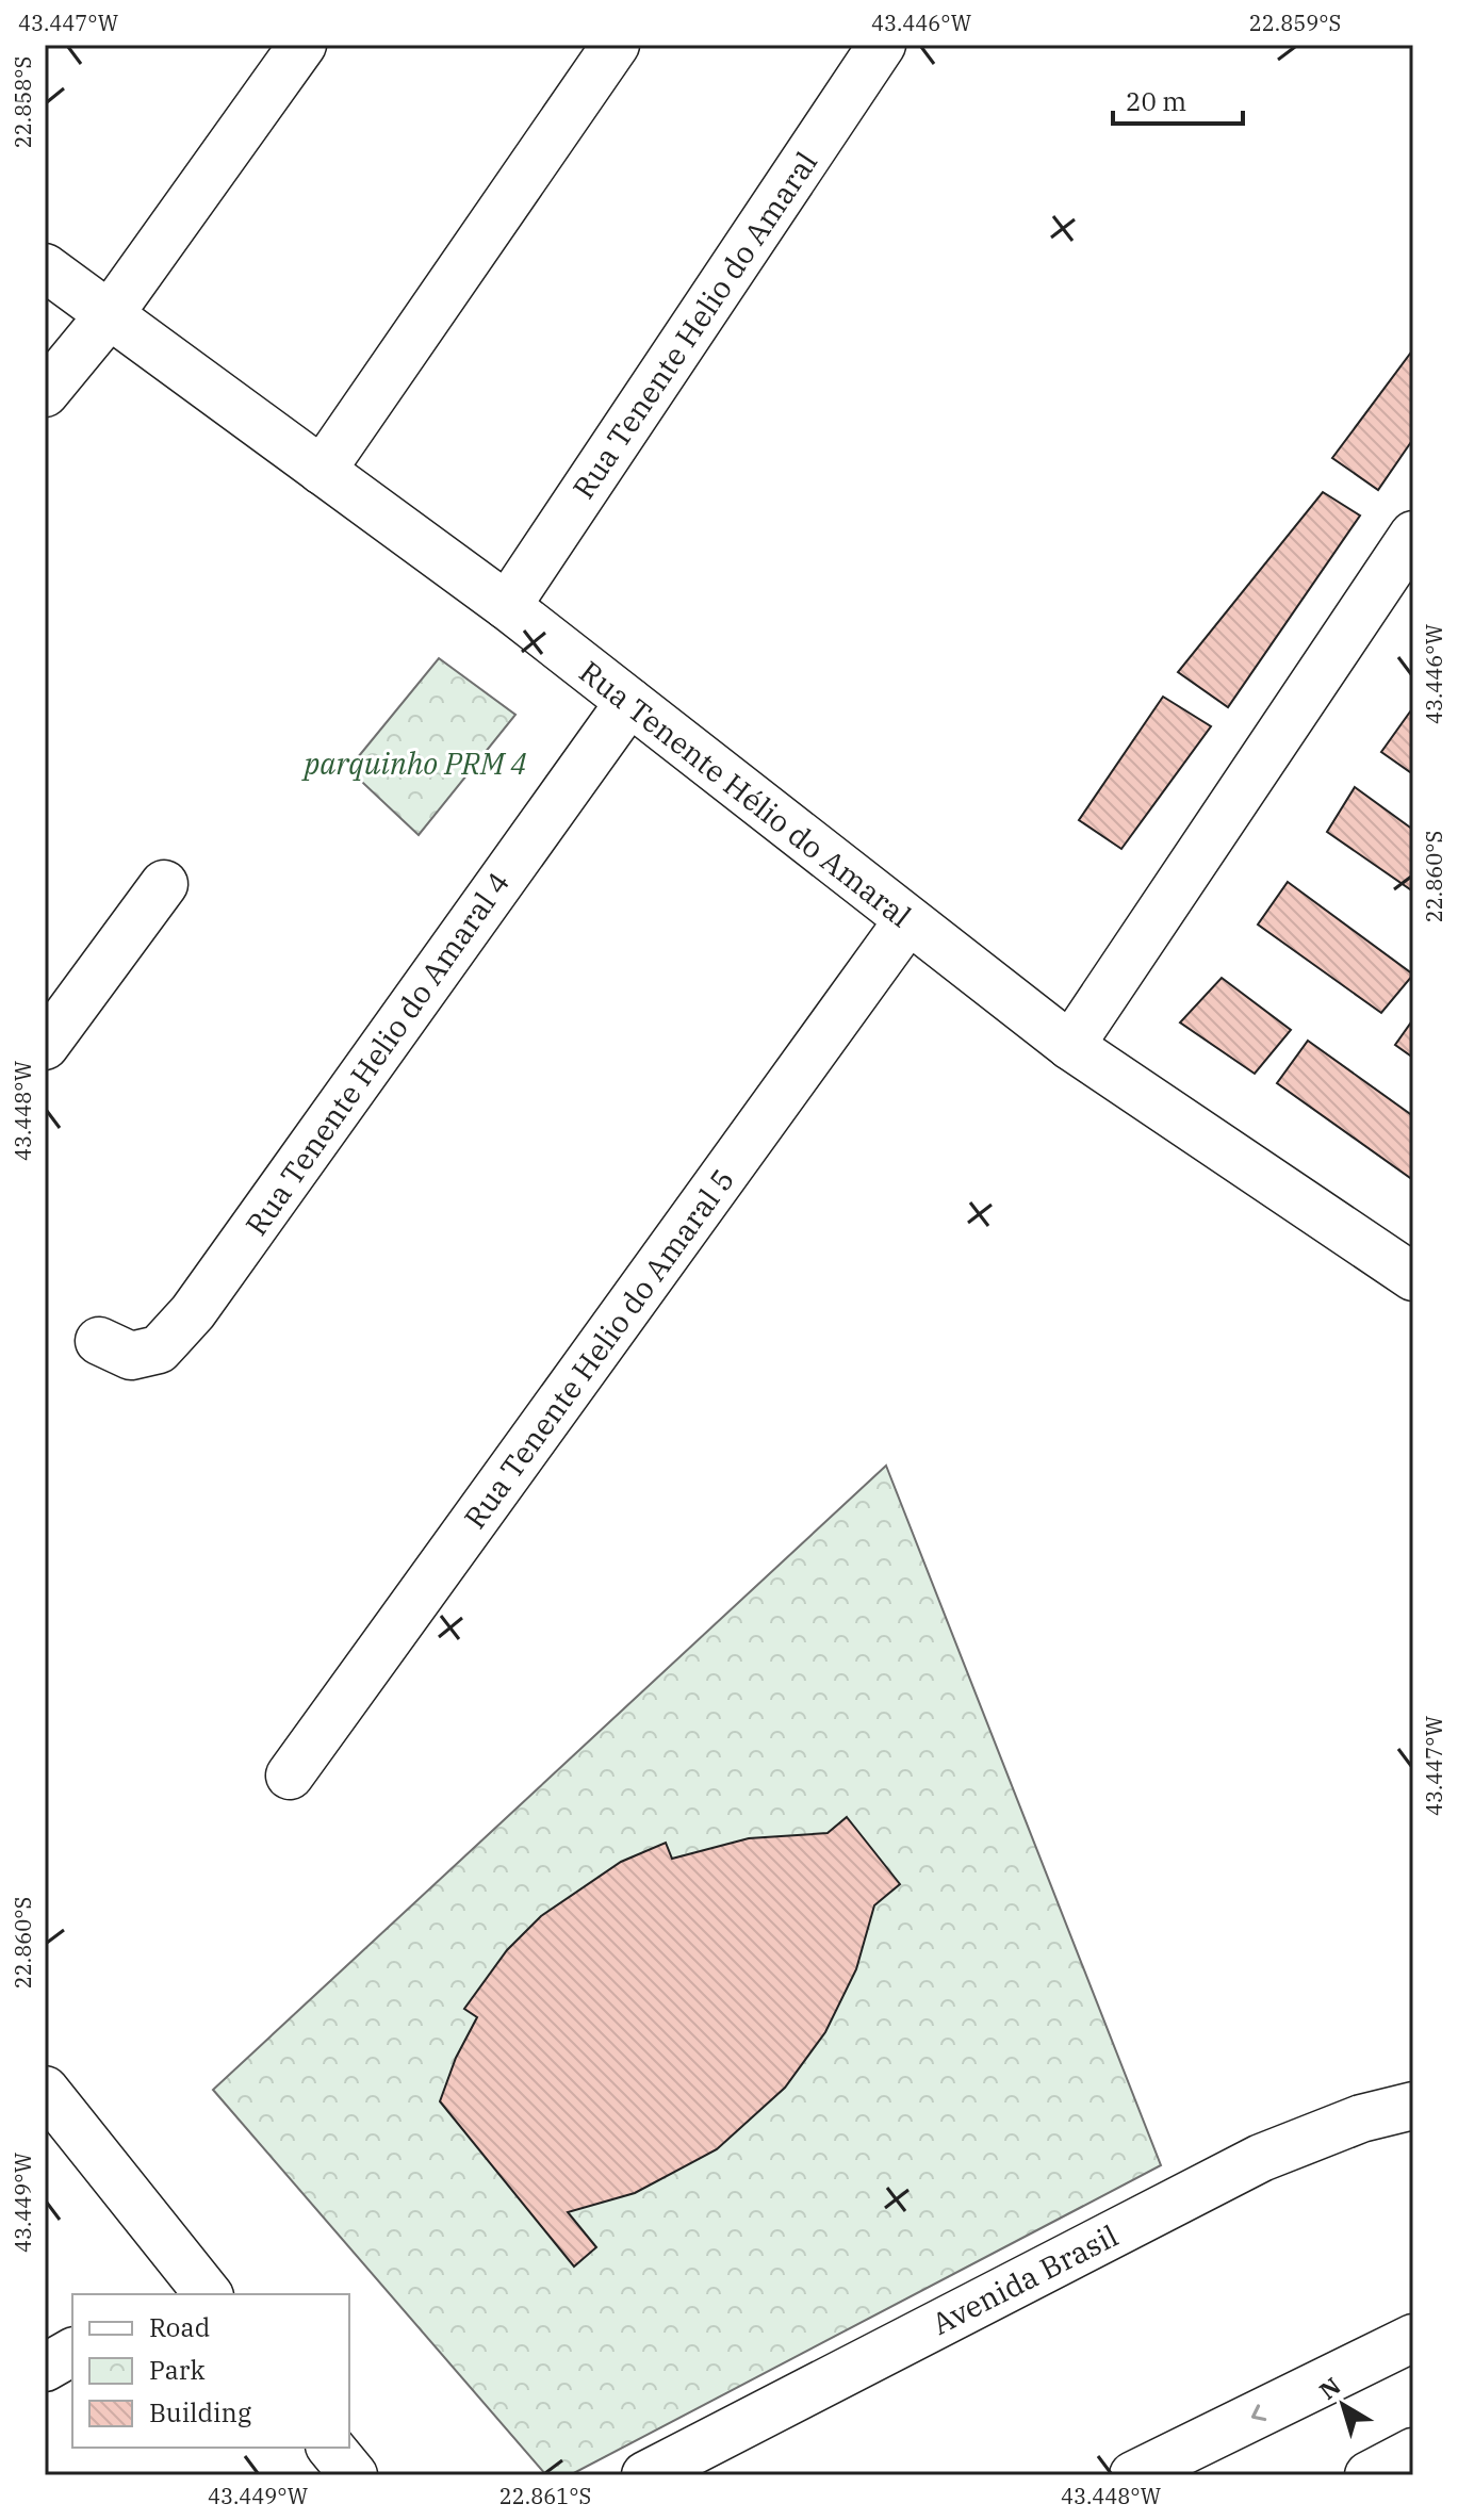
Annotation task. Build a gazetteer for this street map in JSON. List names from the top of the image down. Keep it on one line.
{"streets":{"main road":["Rua Tenente Helio do Amaral","Rua Tenente Hélio do Amaral","Rua Tenente Helio do Amaral 4","Rua Tenente Helio do Amaral 5","Avenida Brasil"]},"crossings":[["Rua Tenente Helio do Amaral","Rua Tenente Hélio do Amaral"],["Rua Tenente Hélio do Amaral","Rua Tenente Helio do Amaral 4"],["Rua Tenente Hélio do Amaral","Rua Tenente Helio do Amaral 5"]],"parks":["parquinho PRM 4"],"legend":["Road","Park","Building"],"scale_bar":"20 m","north":"top left","coordinates":["43.447°W","43.446°W","22.859°S","22.858°S","22.860°S","43.448°W","43.449°W","22.861°S"]}
